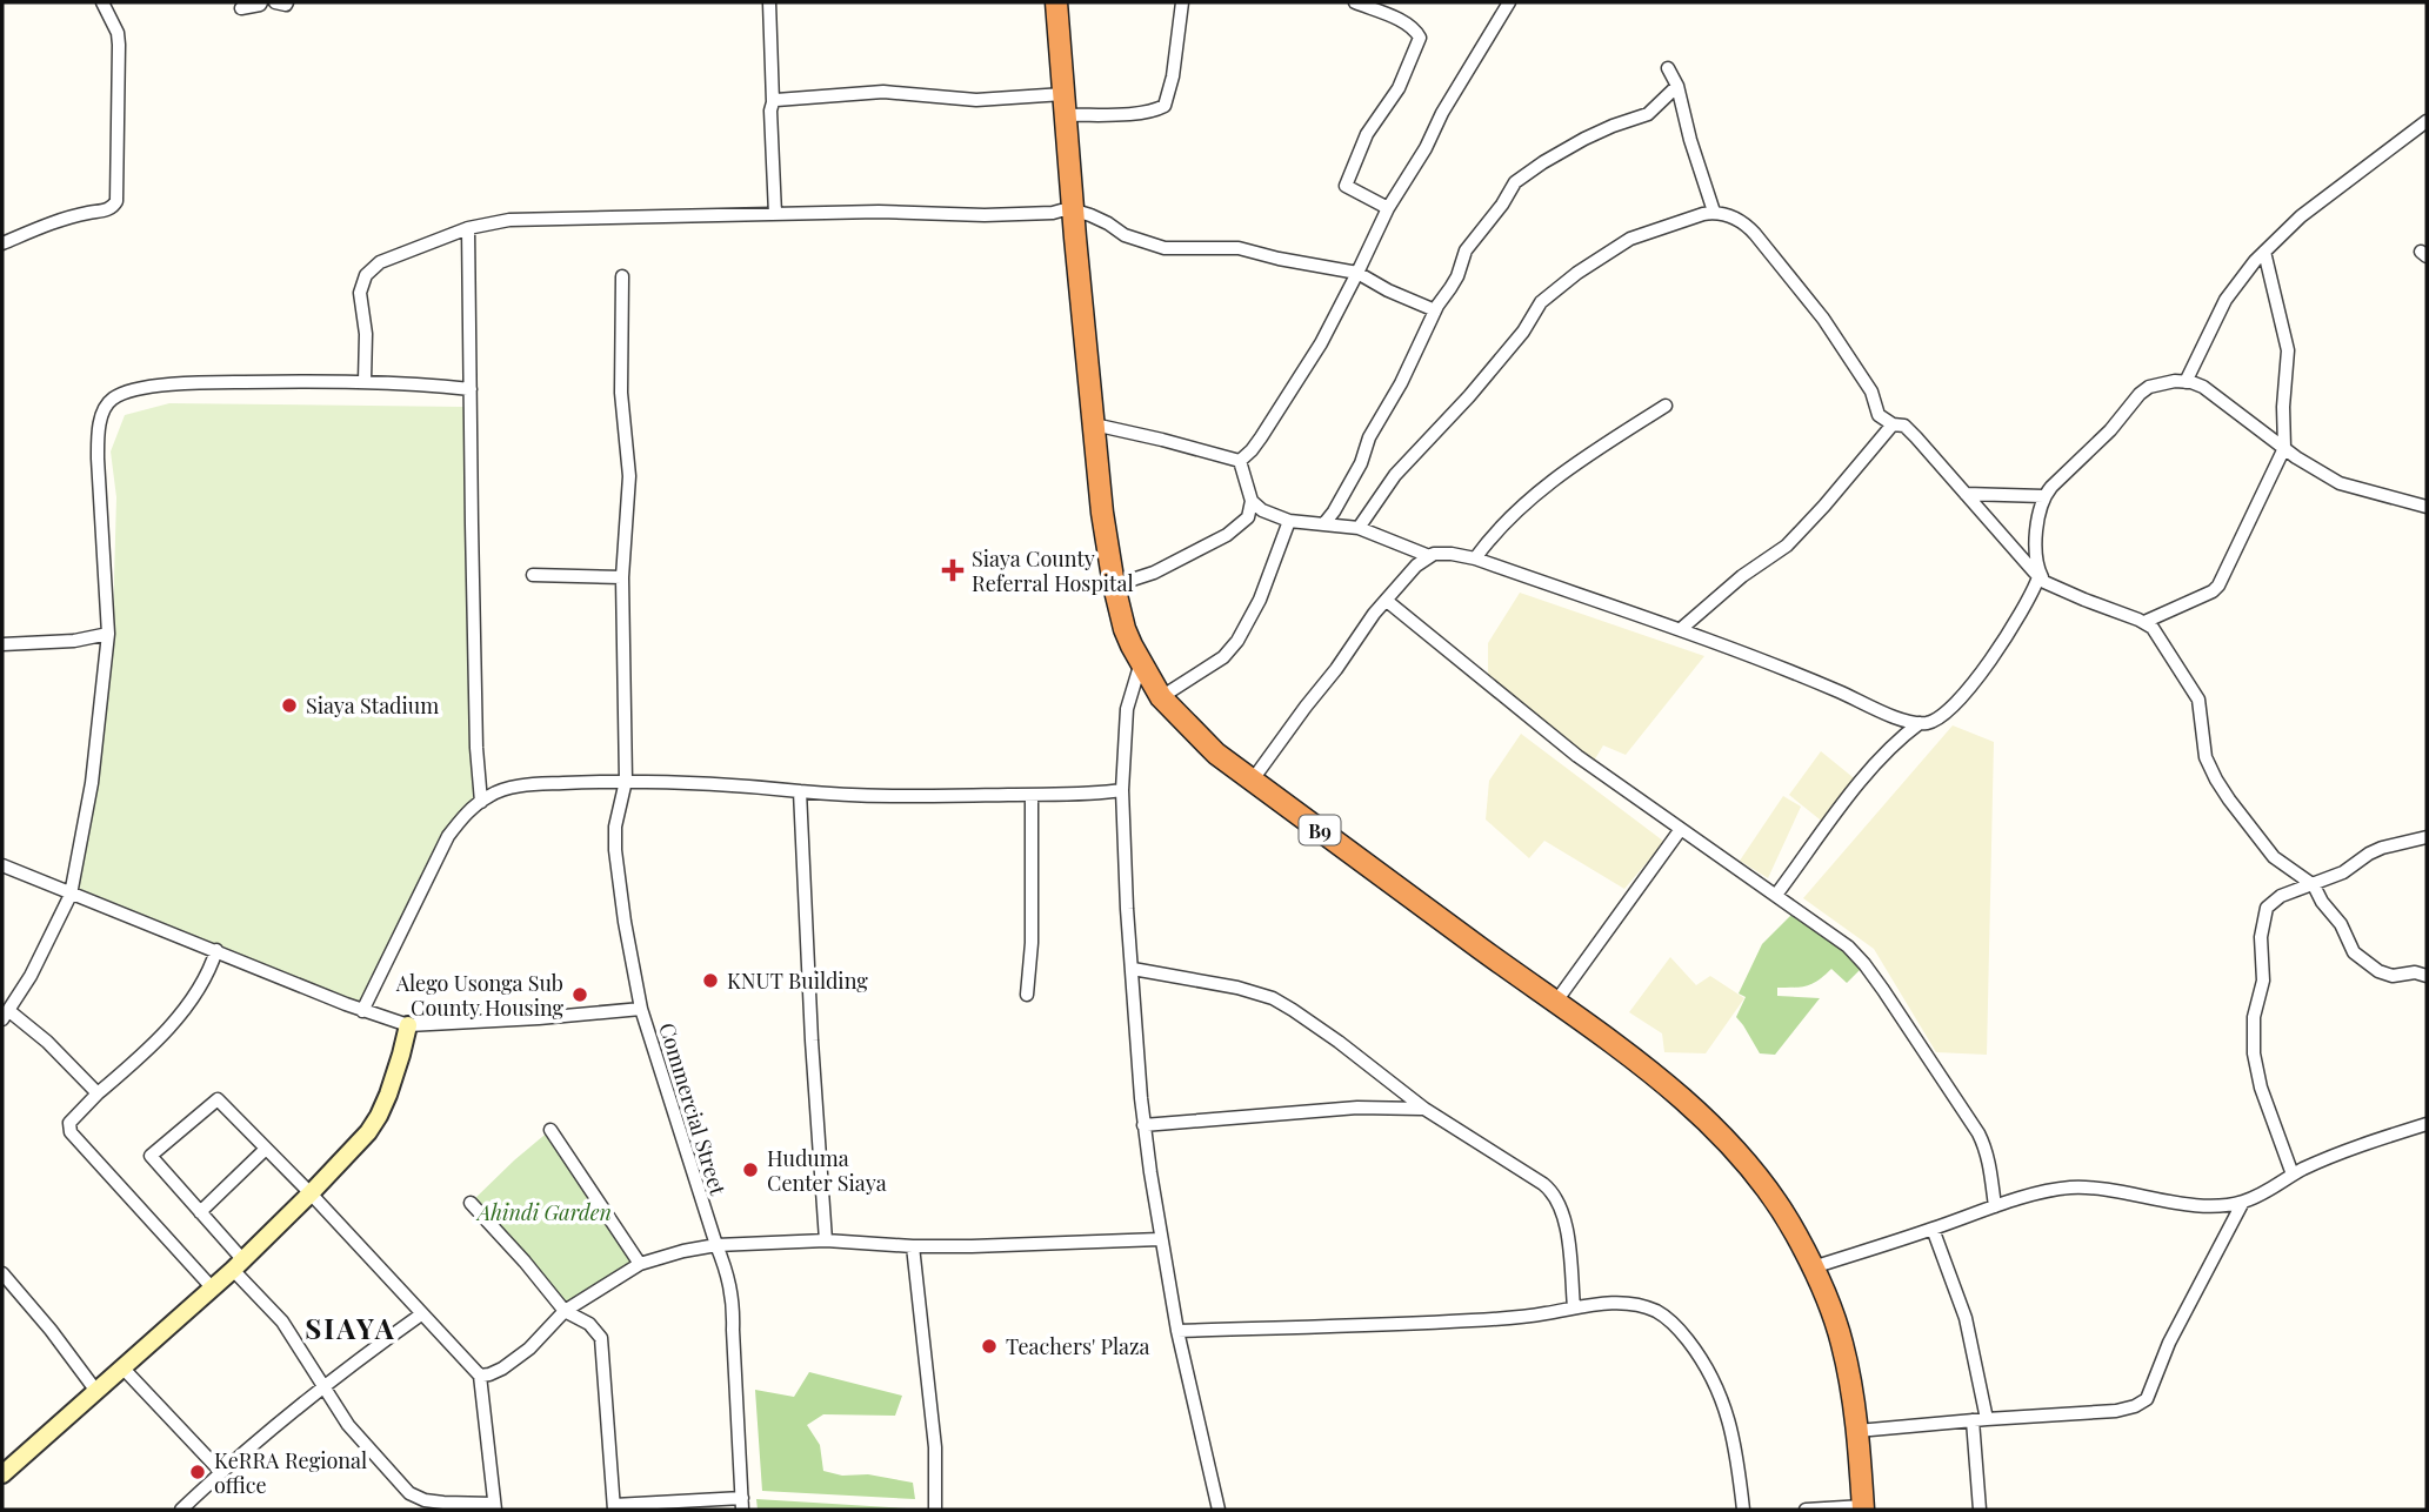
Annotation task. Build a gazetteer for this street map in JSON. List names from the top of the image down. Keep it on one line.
{"streets":{"highway":["B9"],"street":["Commercial Street"]},"districts":["SIAYA"],"parks":["Ahindi Garden"],"places":{"health":["Siaya County Referral Hospital"],"other":["Siaya Stadium","KNUT Building","Alego Usonga Sub County Housing","Huduma Center Siaya","Teachers' Plaza","KeRRA Regional office"]}}
